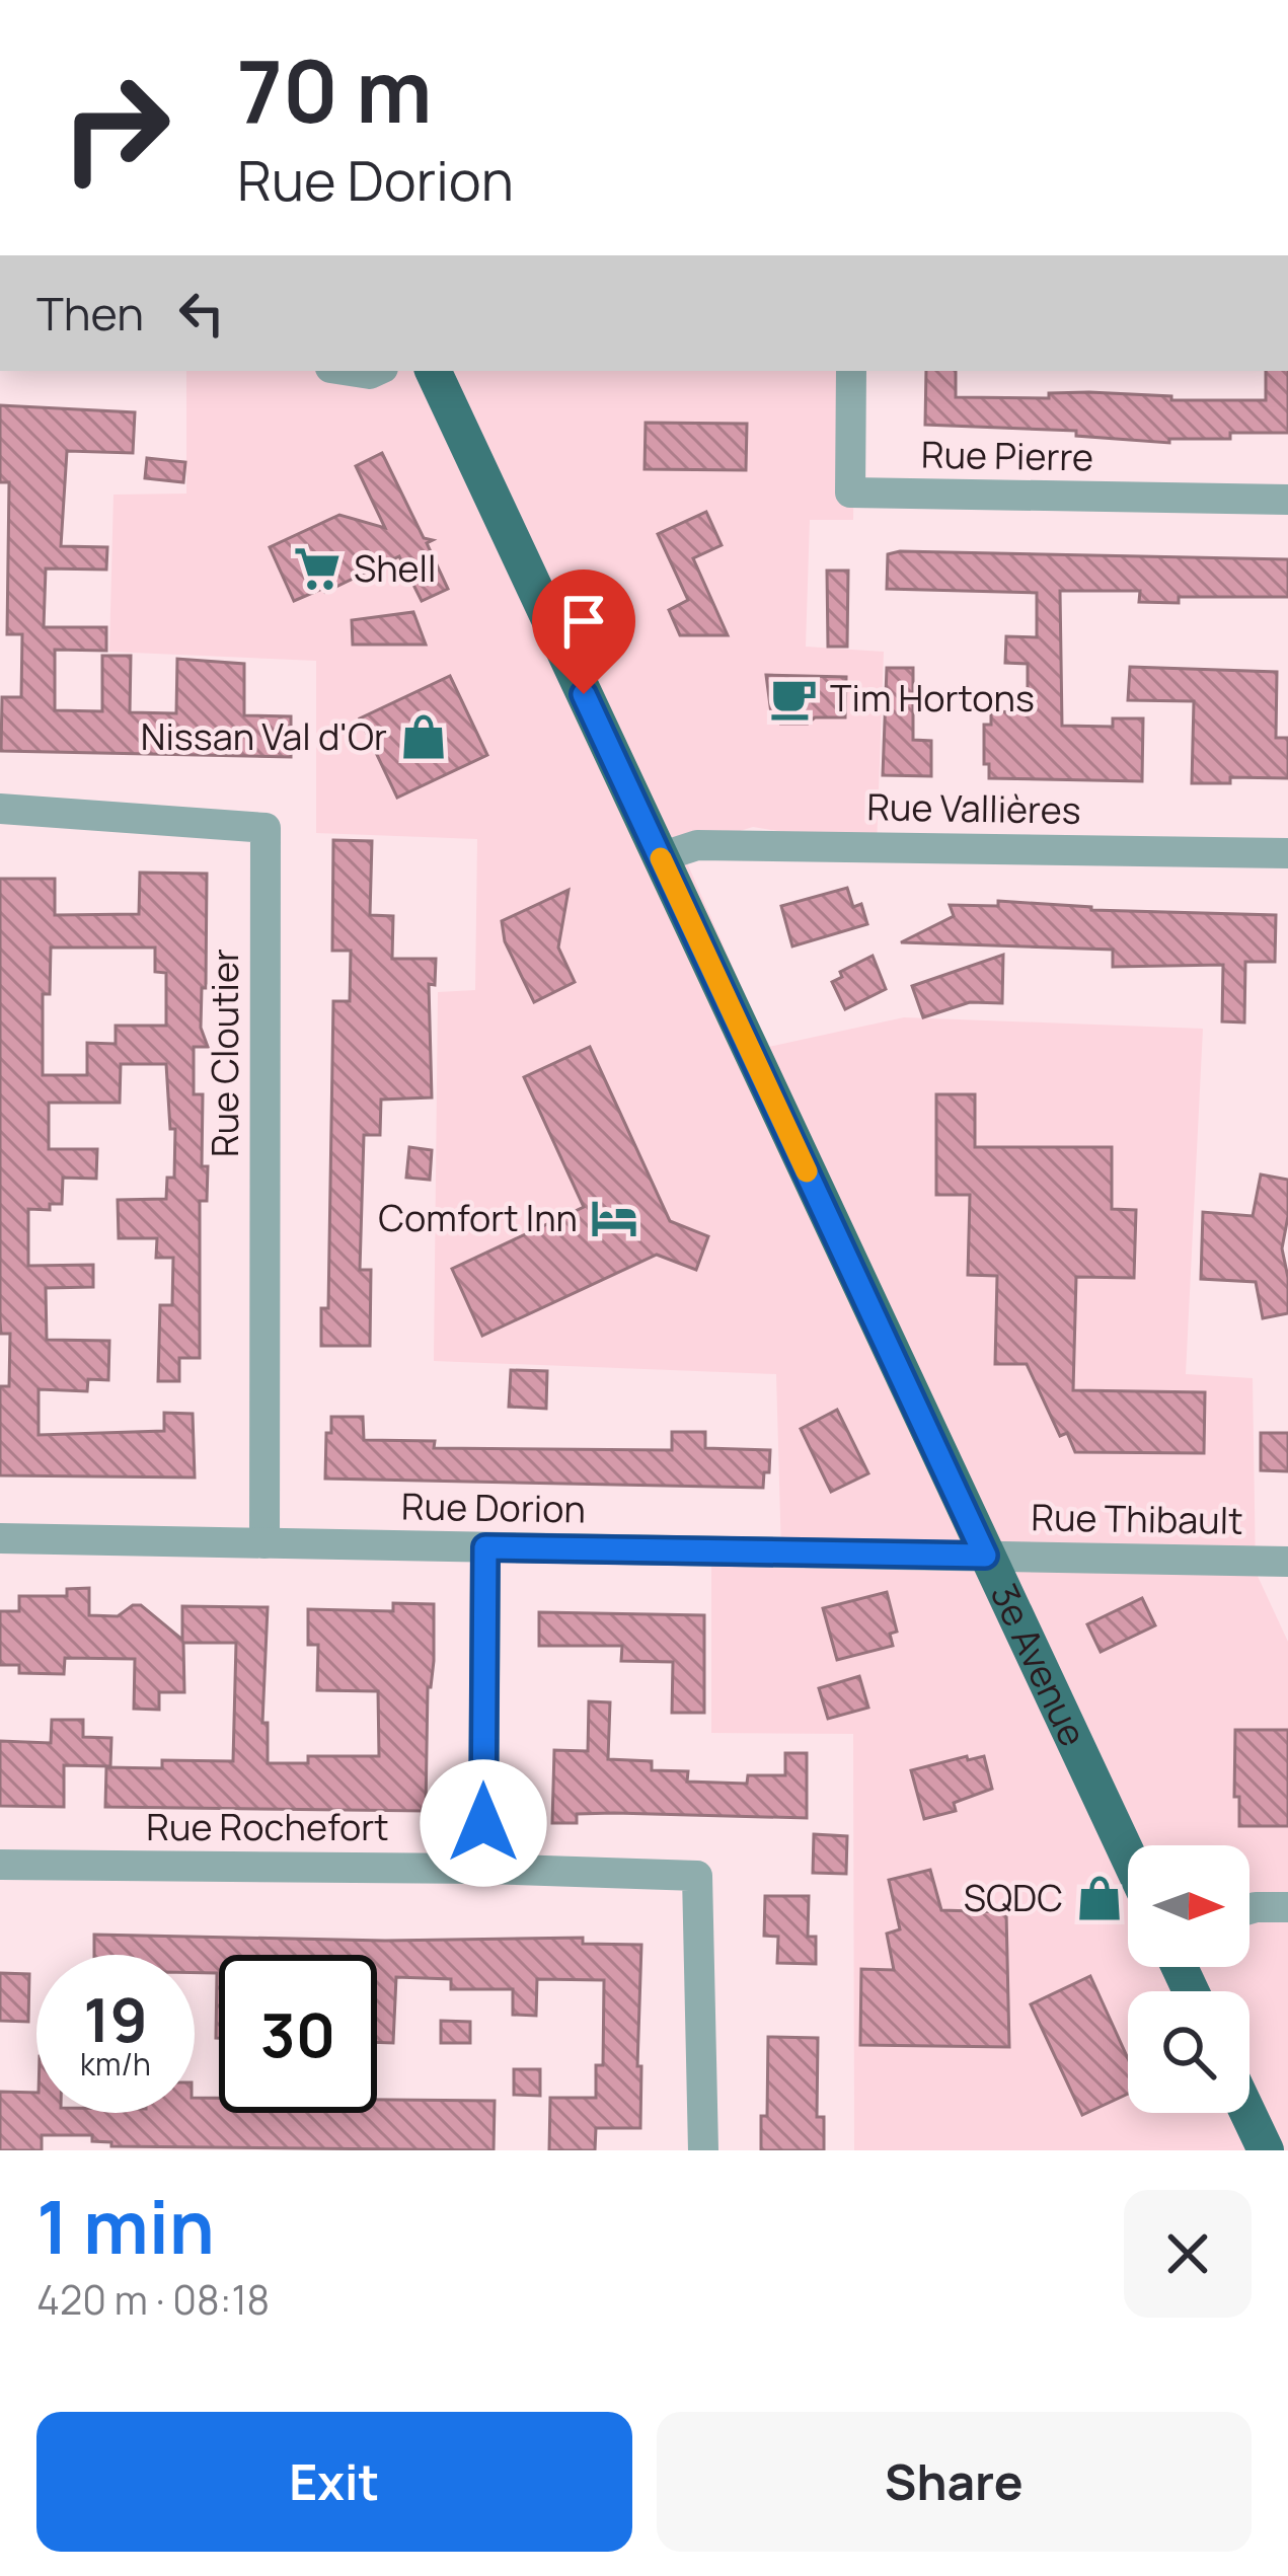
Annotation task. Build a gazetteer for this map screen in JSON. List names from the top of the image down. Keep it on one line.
{"streets":{"main road":["3e Avenue"],"street":["Rue Pierre","Rue Vallières","Rue Cloutier","Rue Dorion","Rue Thibault","Rue Rochefort"]},"crossings":[["Rue Vallières","3e Avenue"],["Rue Cloutier","Rue Dorion"],["Rue Dorion","Rue Thibault"],["Rue Dorion","3e Avenue"],["Rue Thibault","3e Avenue"]],"places":{"supermarket":["Shell"],"cafe":["Tim Hortons"],"shop":["Nissan Val d'Or","SQDC"],"hotel":["Comfort Inn"]},"north":"right","page":{"turn":["70 m","Rue Dorion"],"then":"Then","speed":"19 km/h","limit":"30","heading":["1 min","420 m · 08:18"],"buttons":["Exit","Share"]}}
